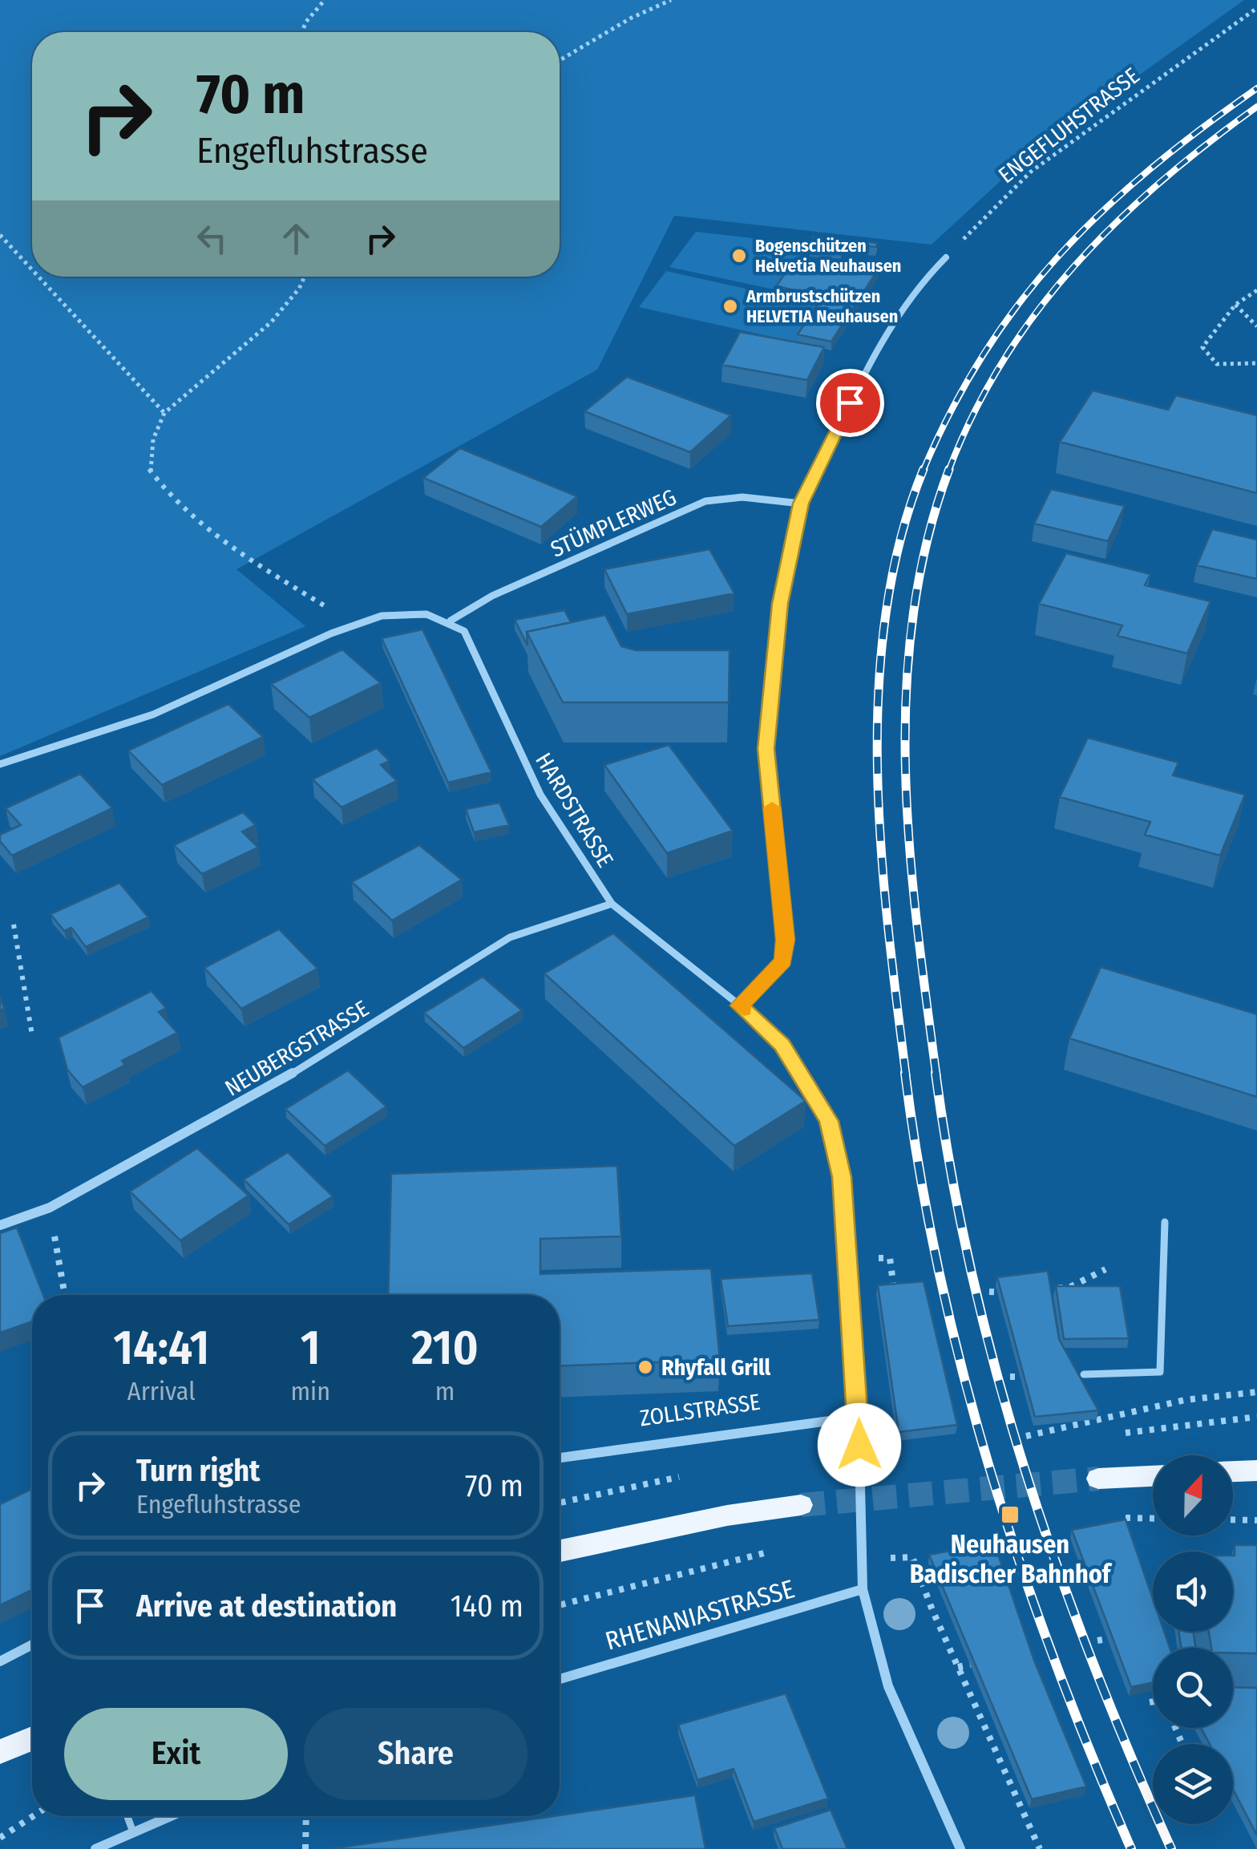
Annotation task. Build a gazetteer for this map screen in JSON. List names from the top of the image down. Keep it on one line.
{"streets":{"street":["STÜMPLERWEG","HARDSTRASSE","NEUBERGSTRASSE","ZOLLSTRASSE","RHENANIASTRASSE"],"path":["ENGEFLUHSTRASSE"]},"crossings":[["STÜMPLERWEG","HARDSTRASSE"],["HARDSTRASSE","NEUBERGSTRASSE"],["HARDSTRASSE","ZOLLSTRASSE"],["HARDSTRASSE","RHENANIASTRASSE"]],"places":{"other":["Bogenschützen Helvetia Neuhausen","Armbrustschützen HELVETIA Neuhausen","Rhyfall Grill"],"transit":["Neuhausen Badischer Bahnhof"]},"north":"top","page":{"turn":["70 m","Engefluhstrasse"],"eta":["14:41","Arrival","1","min","210","m"],"list":[{"name":"Turn right","note":"Engefluhstrasse","value":"70 m"},{"name":"Arrive at destination","value":"140 m"}],"buttons":["Exit","Share"]}}
